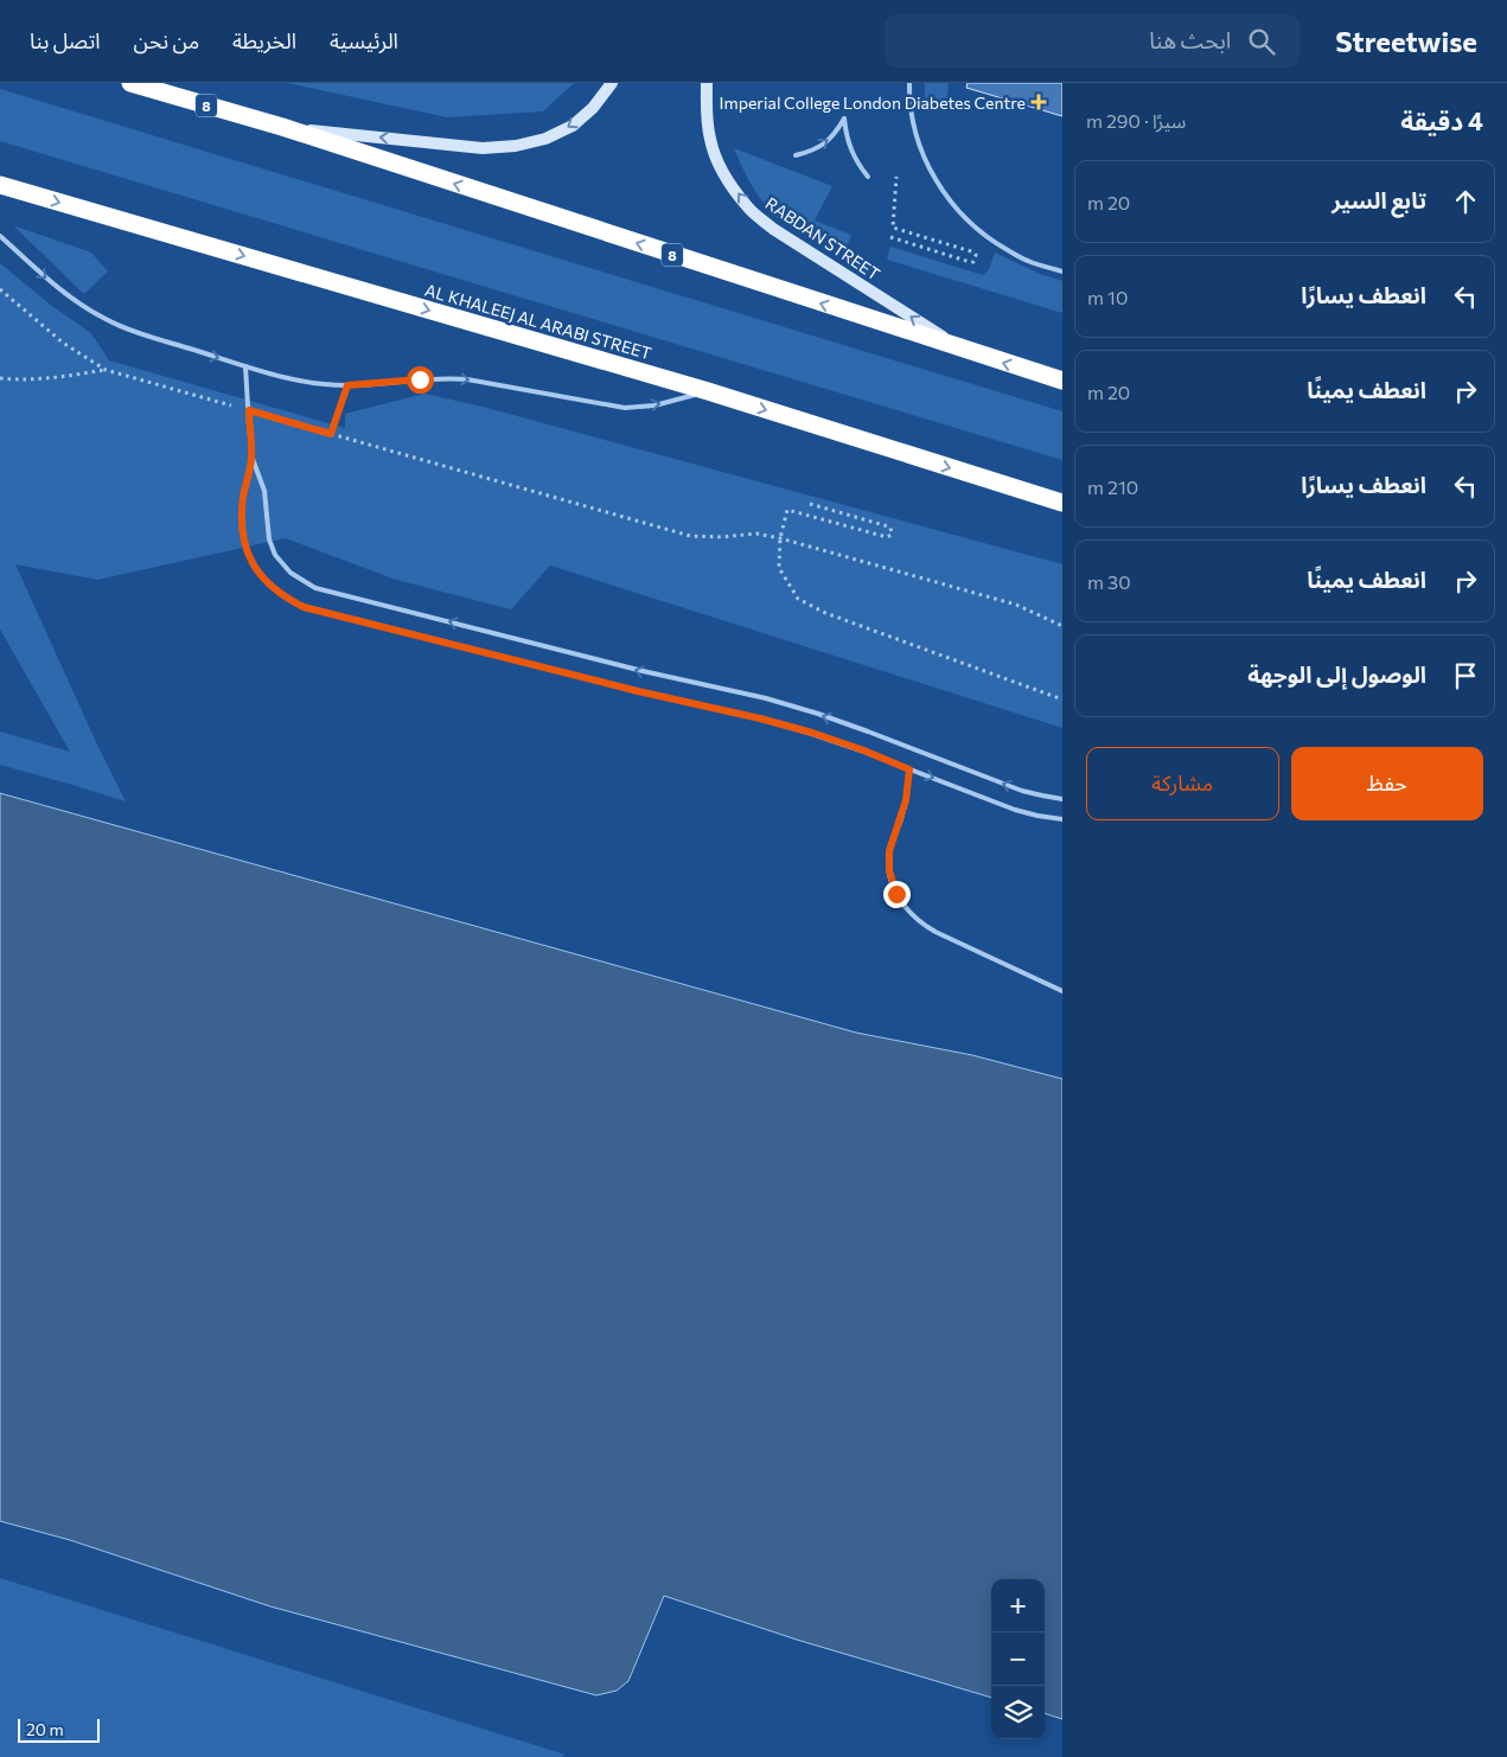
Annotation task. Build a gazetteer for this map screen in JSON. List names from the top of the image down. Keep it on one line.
{"streets":{"highway":["8","AL KHALEEJ AL ARABI STREET"],"main road":["RABDAN STREET"]},"crossings":[["8","RABDAN STREET"]],"one_way":["RABDAN STREET"],"places":{"health":["Imperial College London Diabetes Centre"]},"scale_bar":"20 m","page":{"header":"Streetwise","search":"ابحث هنا","nav":["الرئيسية","الخريطة","من نحن","اتصل بنا"],"heading":["4 دقيقة","سيرًا · 290 m"],"list":[["تابع السير","20 m"],["انعطف يسارًا","10 m"],["انعطف يمينًا","20 m"],["انعطف يسارًا","210 m"],["انعطف يمينًا","30 m"],"الوصول إلى الوجهة"],"buttons":["حفظ","مشاركة"],"map_buttons":["+","−"],"scale":"20 m"}}
